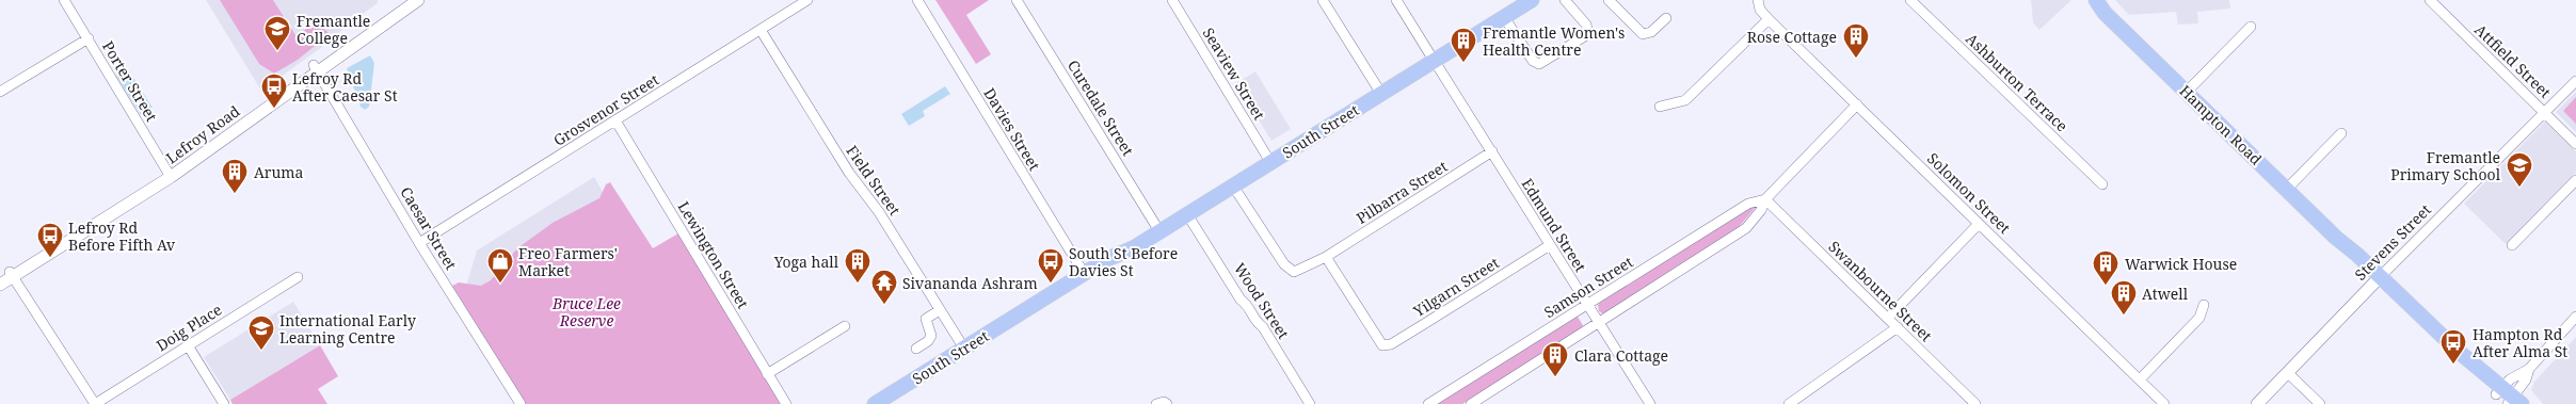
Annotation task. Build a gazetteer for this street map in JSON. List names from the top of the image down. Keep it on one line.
{"streets":{"main road":["Hampton Road","South Street"],"street":["Attfield Street","Seaview Street","Porter Street","Ashburton Terrace","Curedale Street","Grosvenor Street","Davies Street","Lefroy Road","Field Street","Pilbarra Street","Solomon Street","Edmund Street","Caesar Street","Stevens Street","Lewington Street","Yilgarn Street","Samson Street","Swanbourne Street","Wood Street","Doig Place"]},"crossings":[["Attfield Street","Stevens Street"],["Seaview Street","South Street"],["Porter Street","Lefroy Road"],["Curedale Street","South Street"],["Grosvenor Street","Field Street"],["Grosvenor Street","Caesar Street"],["Grosvenor Street","Lewington Street"],["Hampton Road","Stevens Street"],["Davies Street","South Street"],["South Street","Field Street"],["South Street","Pilbarra Street"],["South Street","Edmund Street"],["South Street","Wood Street"],["Lefroy Road","Caesar Street"],["Pilbarra Street","Edmund Street"],["Pilbarra Street","Yilgarn Street"],["Solomon Street","Samson Street"],["Edmund Street","Yilgarn Street"],["Edmund Street","Samson Street"],["Samson Street","Swanbourne Street"]],"parks":["Bruce Lee Reserve"],"places":{"school or university":["Fremantle College","Fremantle Primary School","International Early Learning Centre"],"building":["Rose Cottage","Fremantle Women's Health Centre","Aruma","Yoga hall","Warwick House","Atwell","Clara Cottage"],"bus stop":["Lefroy Rd After Caesar St","Lefroy Rd Before Fifth Av","South St Before Davies St","Hampton Rd After Alma St"],"shop":["Freo Farmers' Market"],"temple":["Sivananda Ashram"]}}
